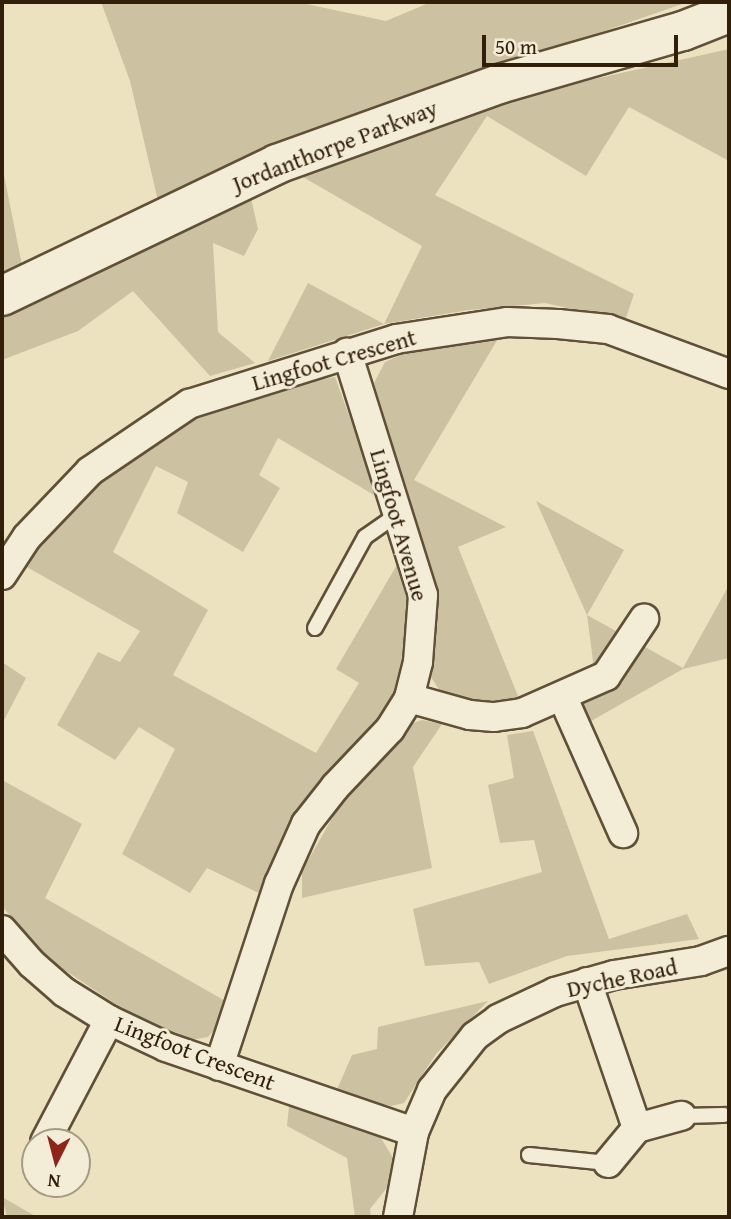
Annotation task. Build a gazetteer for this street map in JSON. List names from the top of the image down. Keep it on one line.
{"streets":{"main road":["Jordanthorpe Parkway"],"street":["Lingfoot Crescent","Lingfoot Avenue","Dyche Road"]},"crossings":[["Lingfoot Crescent","Lingfoot Avenue"],["Lingfoot Crescent","Dyche Road"]],"scale_bar":"50 m","north":"bottom"}
